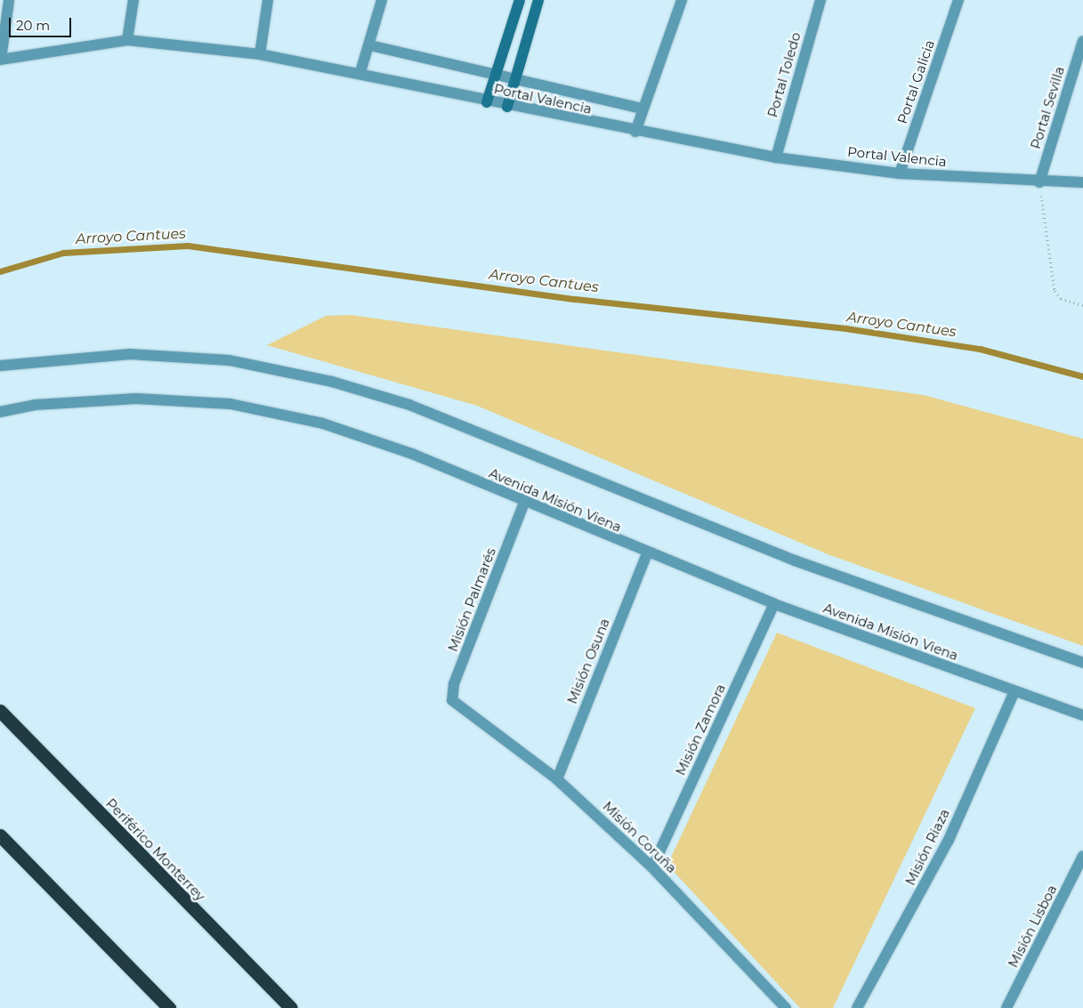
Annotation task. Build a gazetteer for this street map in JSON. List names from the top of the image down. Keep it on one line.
{"streets":{"highway":["Periférico Monterrey"],"street":["Portal Toledo","Portal Galicia","Portal Valencia","Portal Sevilla","Avenida Misión Viena","Misión Palmarés","Misión Osuna","Misión Zamora","Misión Coruña","Misión Riaza","Misión Lisboa"]},"crossings":[["Portal Toledo","Portal Valencia"],["Portal Galicia","Portal Valencia"],["Portal Valencia","Portal Sevilla"],["Avenida Misión Viena","Misión Palmarés"],["Avenida Misión Viena","Misión Osuna"],["Avenida Misión Viena","Misión Zamora"],["Avenida Misión Viena","Misión Riaza"],["Misión Palmarés","Misión Coruña"],["Misión Osuna","Misión Coruña"],["Misión Zamora","Misión Coruña"]],"water":["Arroyo Cantues"],"scale_bar":"20 m"}
